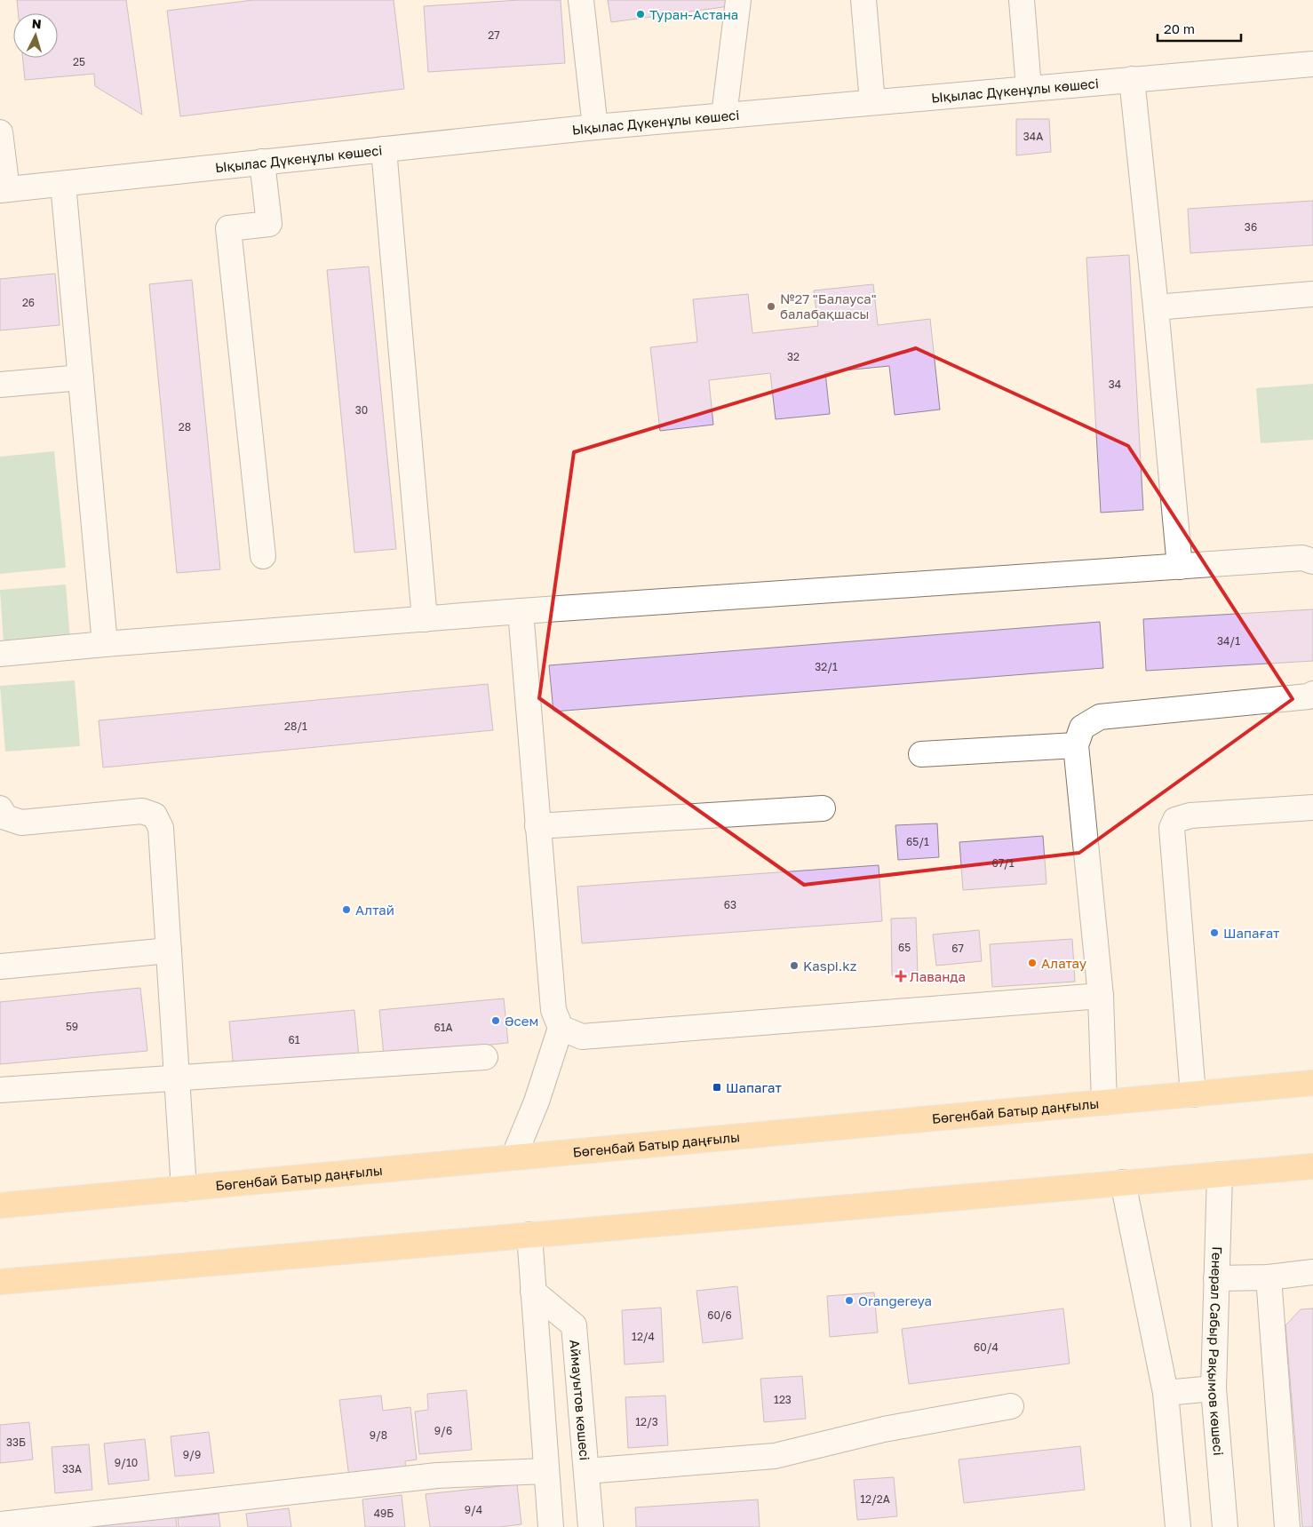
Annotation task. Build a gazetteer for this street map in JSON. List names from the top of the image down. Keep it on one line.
{"streets":{"main road":["Бөгенбай Батыр даңғылы"],"street":["Ықылас Дүкенұлы көшесі","Генерал Сабыр Рақымов көшесі","Аймауытов көшесі"]},"places":{"other":["Туран-Астана","№27 \"Балауса\" балабақшасы","Алтай","Шапағат","Алатау","Kaspi.kz","Әсем","Orangereya"],"health":["Лаванда"],"transit":["Шапагат"]},"house_numbers":["27","25","34А","36","26","32","34","30","28","34/1","32/1","28/1","65/1","67/1","63","65","67","59","61А","61","60/6","12/4","60/4","123","12/3","9/6","9/8","33Б","9/9","9/10","33А","12/2А","9/4","49Б"],"scale_bar":"20 m","north":"top"}
